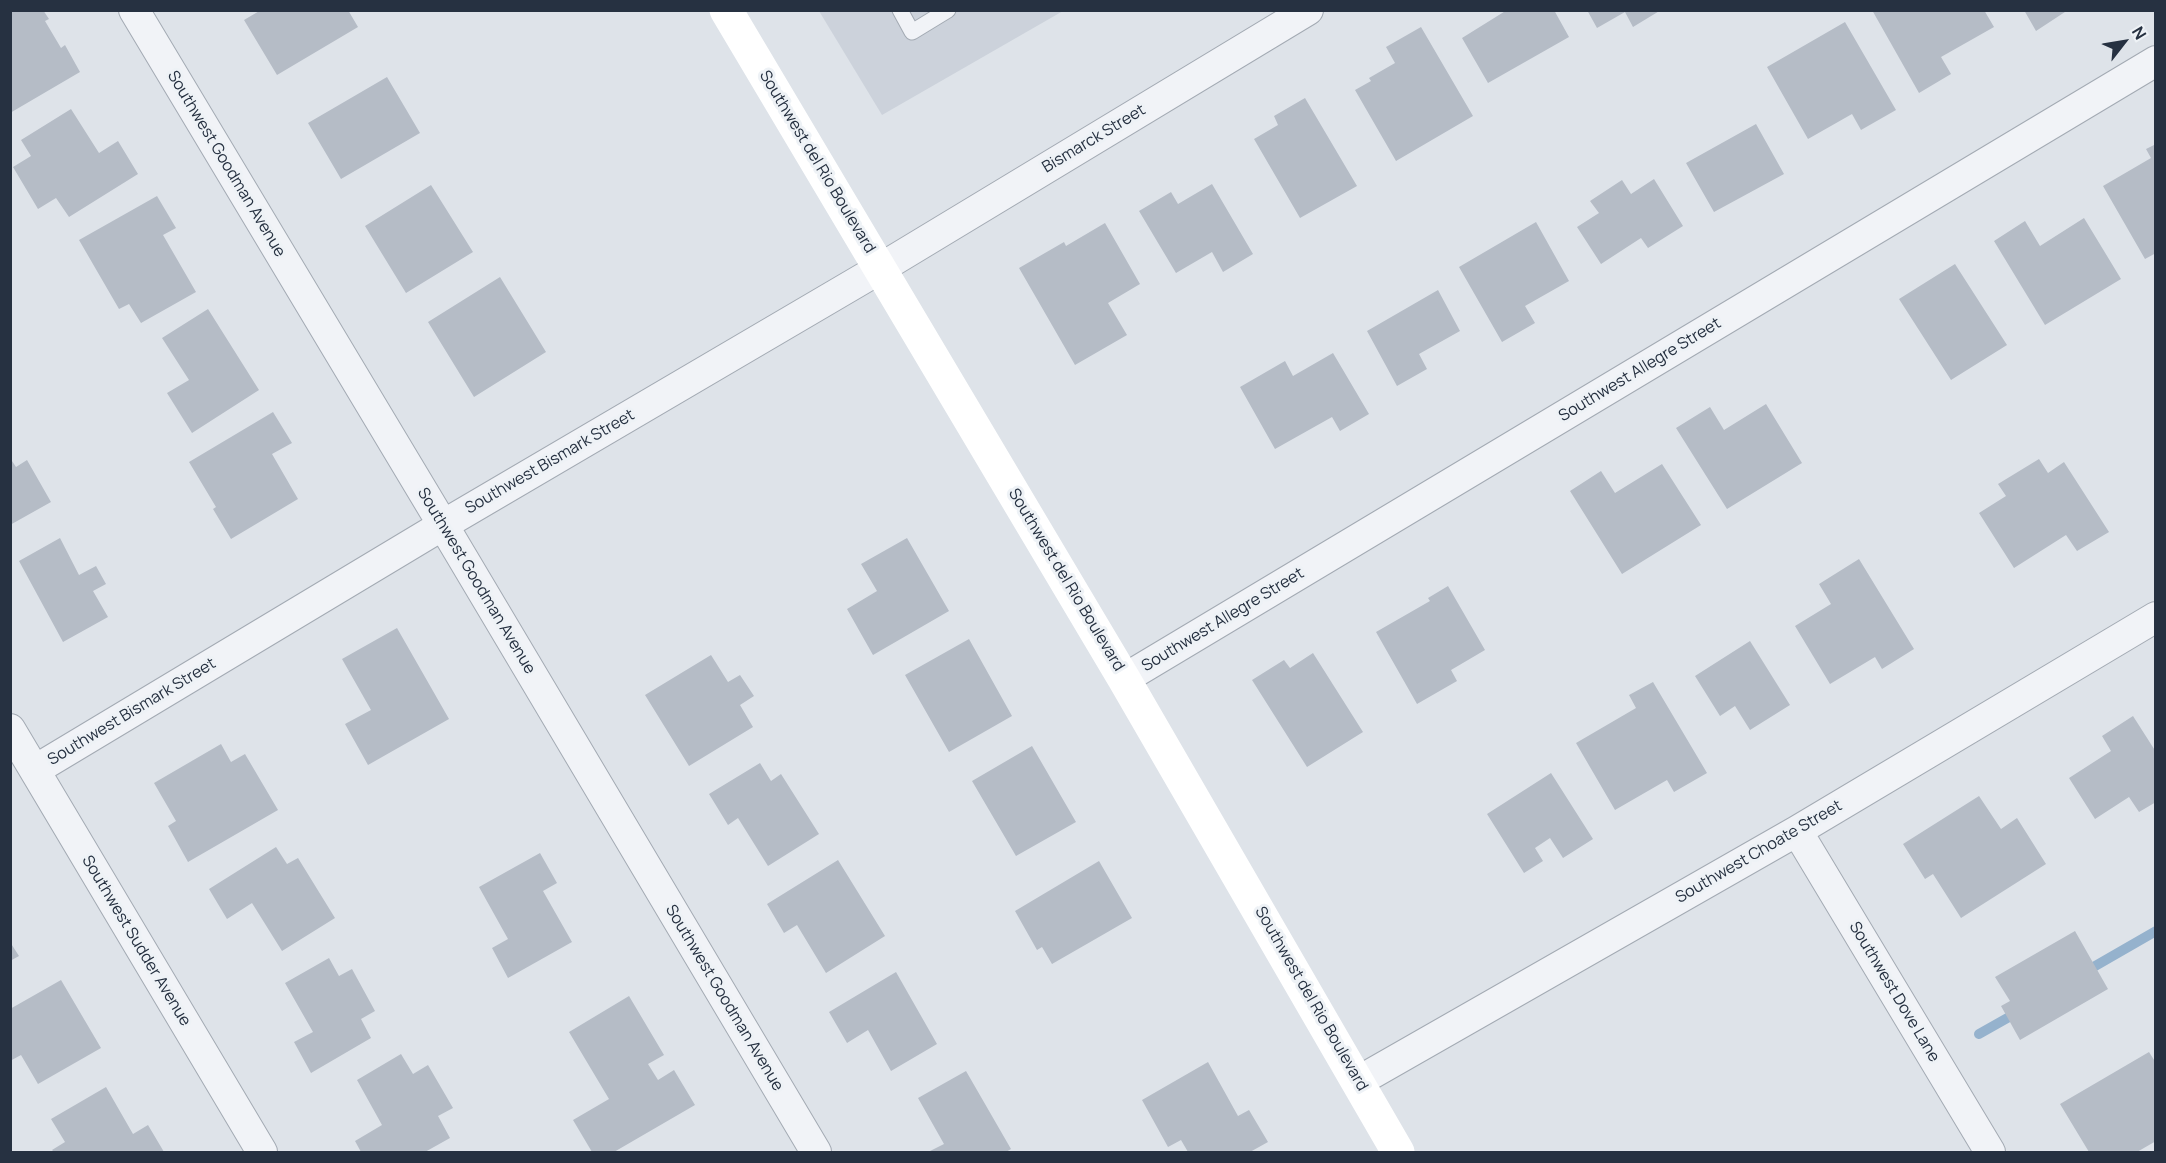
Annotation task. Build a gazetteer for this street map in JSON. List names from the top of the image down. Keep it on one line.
{"streets":{"street":["Bismarck Street","Southwest del Rio Boulevard","Southwest Goodman Avenue","Southwest Allegre Street","Southwest Bismark Street","Southwest Choate Street","Southwest Sudder Avenue","Southwest Dove Lane"]},"crossings":[["Bismarck Street","Southwest del Rio Boulevard"],["Bismarck Street","Southwest Bismark Street"],["Southwest del Rio Boulevard","Southwest Allegre Street"],["Southwest del Rio Boulevard","Southwest Bismark Street"],["Southwest del Rio Boulevard","Southwest Choate Street"],["Southwest Goodman Avenue","Southwest Bismark Street"],["Southwest Bismark Street","Southwest Sudder Avenue"],["Southwest Choate Street","Southwest Dove Lane"]],"north":"top right"}
